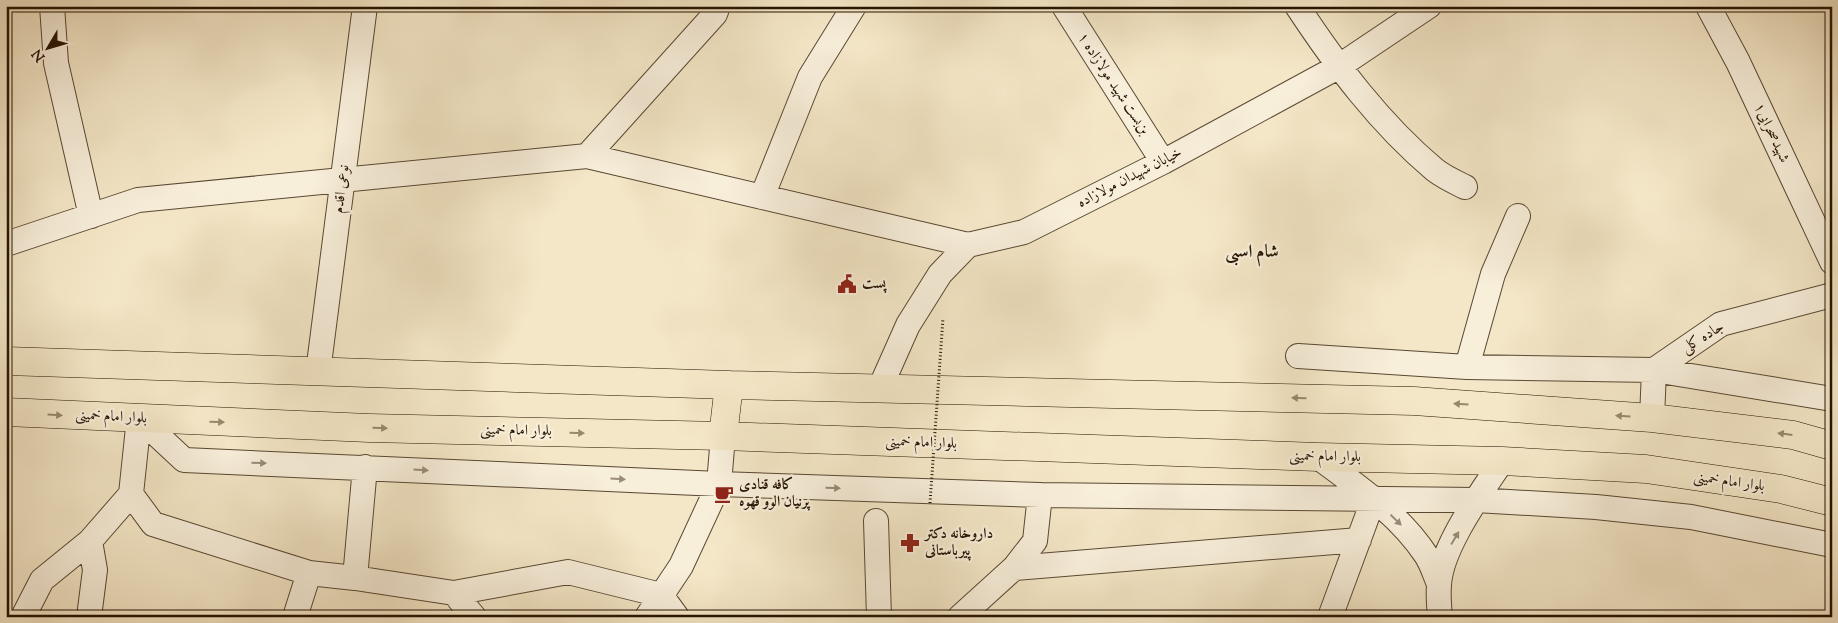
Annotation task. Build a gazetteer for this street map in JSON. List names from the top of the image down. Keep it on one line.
{"streets":{"highway":["بلوار امام خمینی"],"street":["بن‌بست شهید مولازاده ۱","شهیدصحرایی۱","خیابان شهیدان مولازاده","نوعی اقدم","جاده کلی"]},"crossings":[["بن‌بست شهید مولازاده ۱","خیابان شهیدان مولازاده"]],"districts":["شام اسبی"],"places":{"public building":["پست"],"cafe":["کافه قنادی پرنیان الوو قهوه"],"pharmacy":["داروخانه دکتر پیرباستانی"]},"north":"bottom left"}
